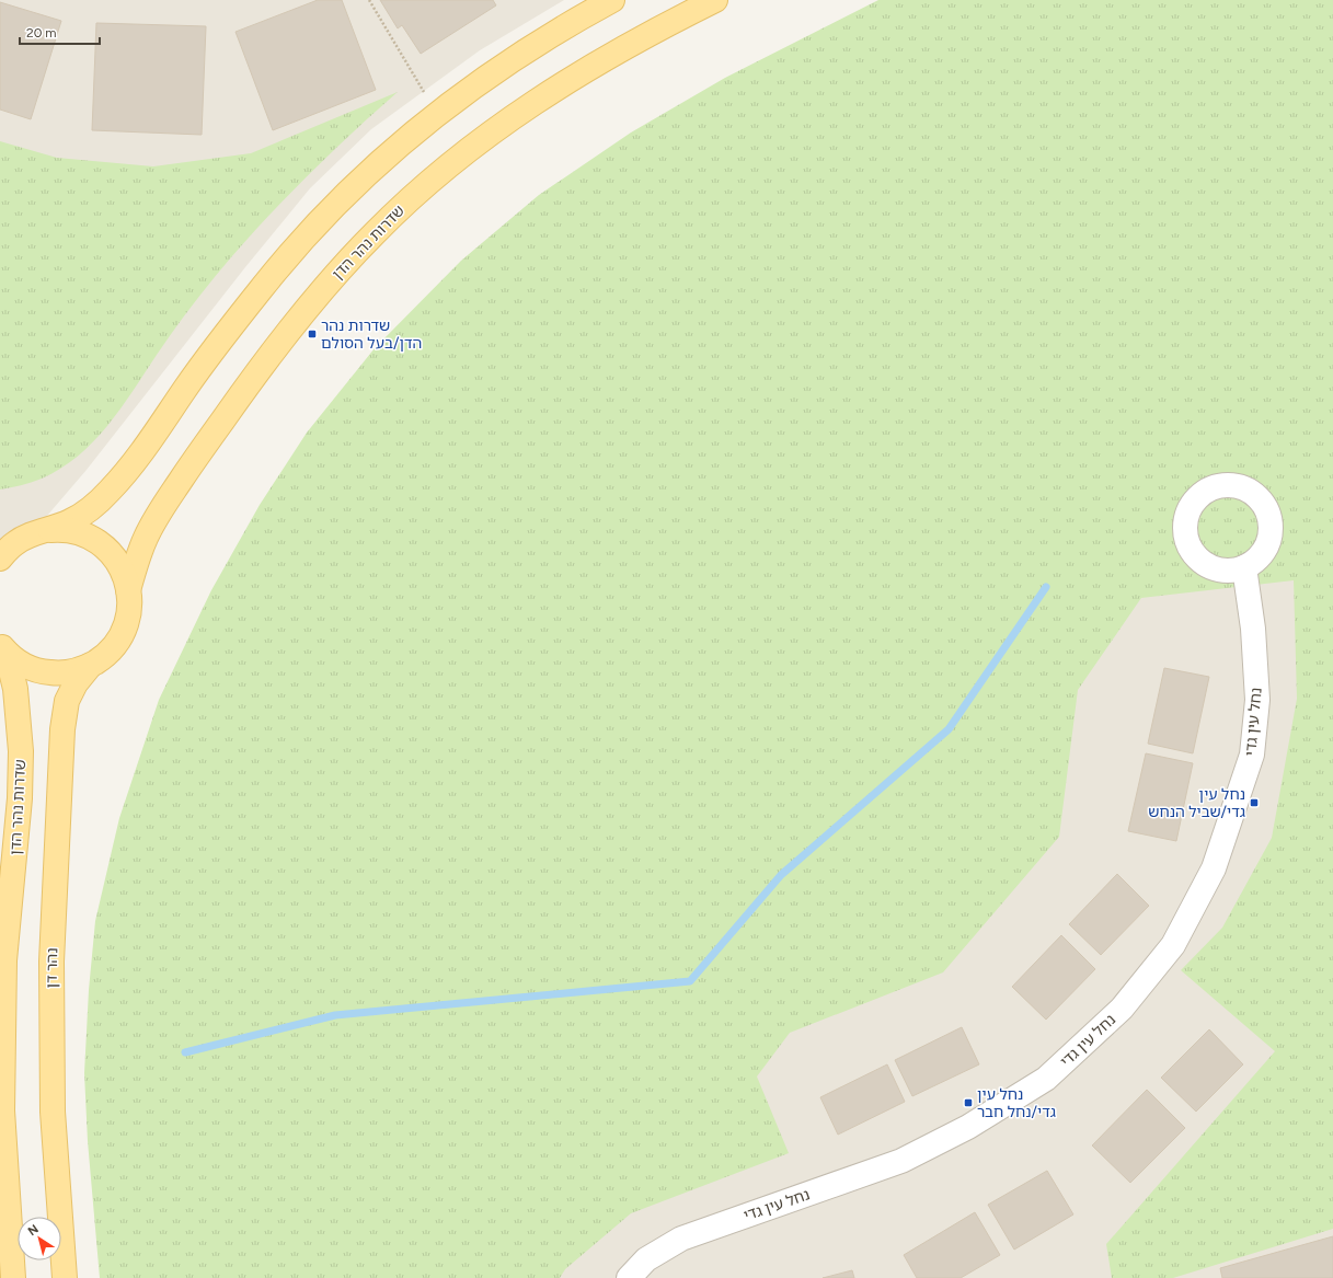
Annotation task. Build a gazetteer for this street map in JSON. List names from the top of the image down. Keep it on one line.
{"streets":{"main road":["שדרות נהר הדן","נהר דן"],"street":["נחל עין גדי"]},"crossings":[["שדרות נהר הדן","נהר דן"]],"places":{"transit":["שדרות נהר הדן/בעל הסולם","נחל עין גדי/שביל הנחש","נחל עין גדי/נחל חבר"]},"scale_bar":"20 m","north":"top left"}
